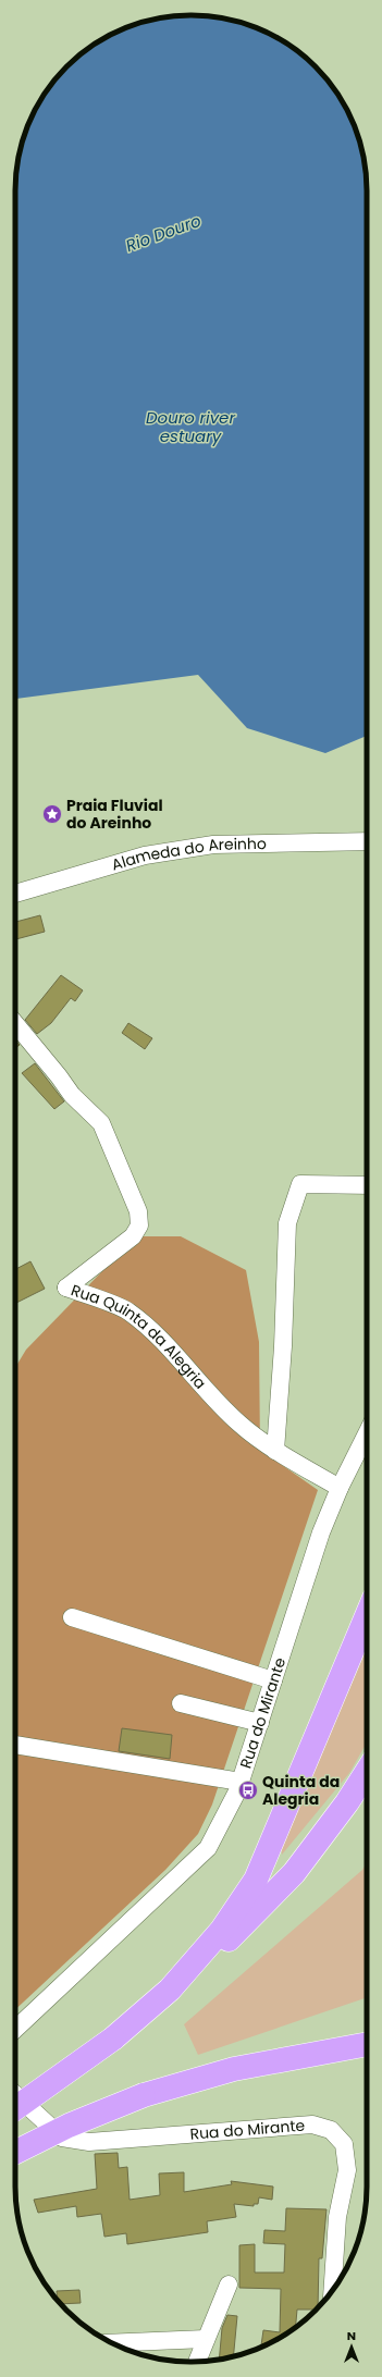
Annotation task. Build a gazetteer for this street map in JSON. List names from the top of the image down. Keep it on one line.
{"streets":{"street":["Alameda do Areinho","Rua Quinta da Alegria","Rua do Mirante"]},"crossings":[["Rua Quinta da Alegria","Rua do Mirante"]],"water":["Rio Douro","Douro river estuary"],"places":{"place":["Praia Fluvial do Areinho"],"bus stop":["Quinta da Alegria"]},"north":"top"}
